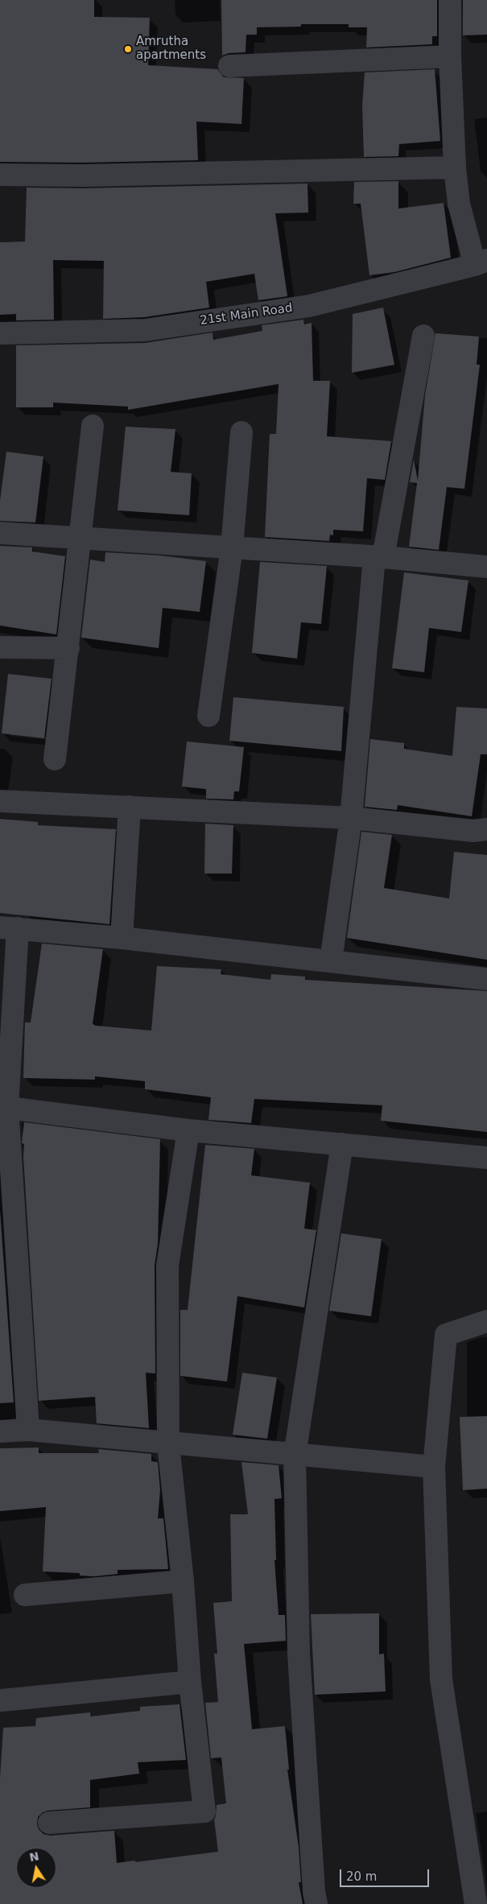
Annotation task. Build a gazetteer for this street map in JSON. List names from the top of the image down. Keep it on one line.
{"streets":{"street":["21st Main Road"]},"places":["Amrutha apartments"],"scale_bar":"20 m","north":"top"}
